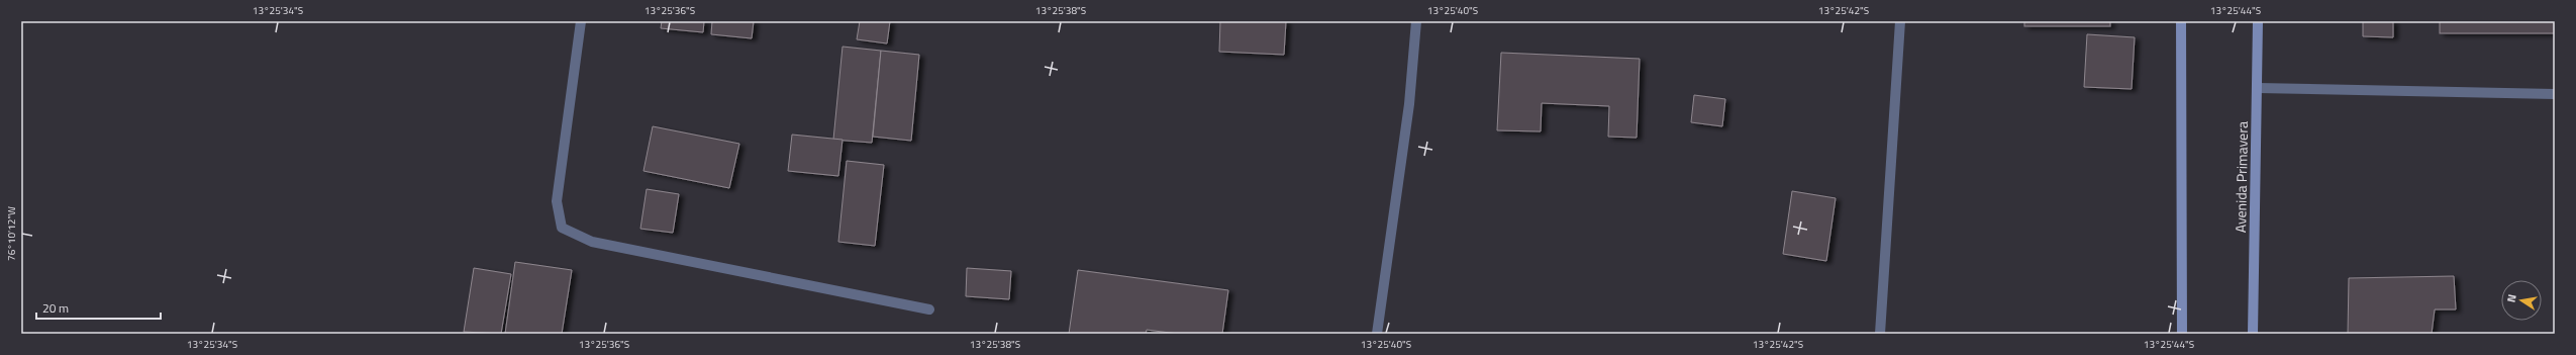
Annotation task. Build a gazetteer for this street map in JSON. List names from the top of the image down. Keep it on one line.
{"streets":{"street":["Avenida Primavera"]},"scale_bar":"20 m","north":"left","coordinates":["13°25'34\"S","13°25'36\"S","13°25'38\"S","13°25'40\"S","13°25'42\"S","13°25'44\"S","76°10'12\"W"]}
